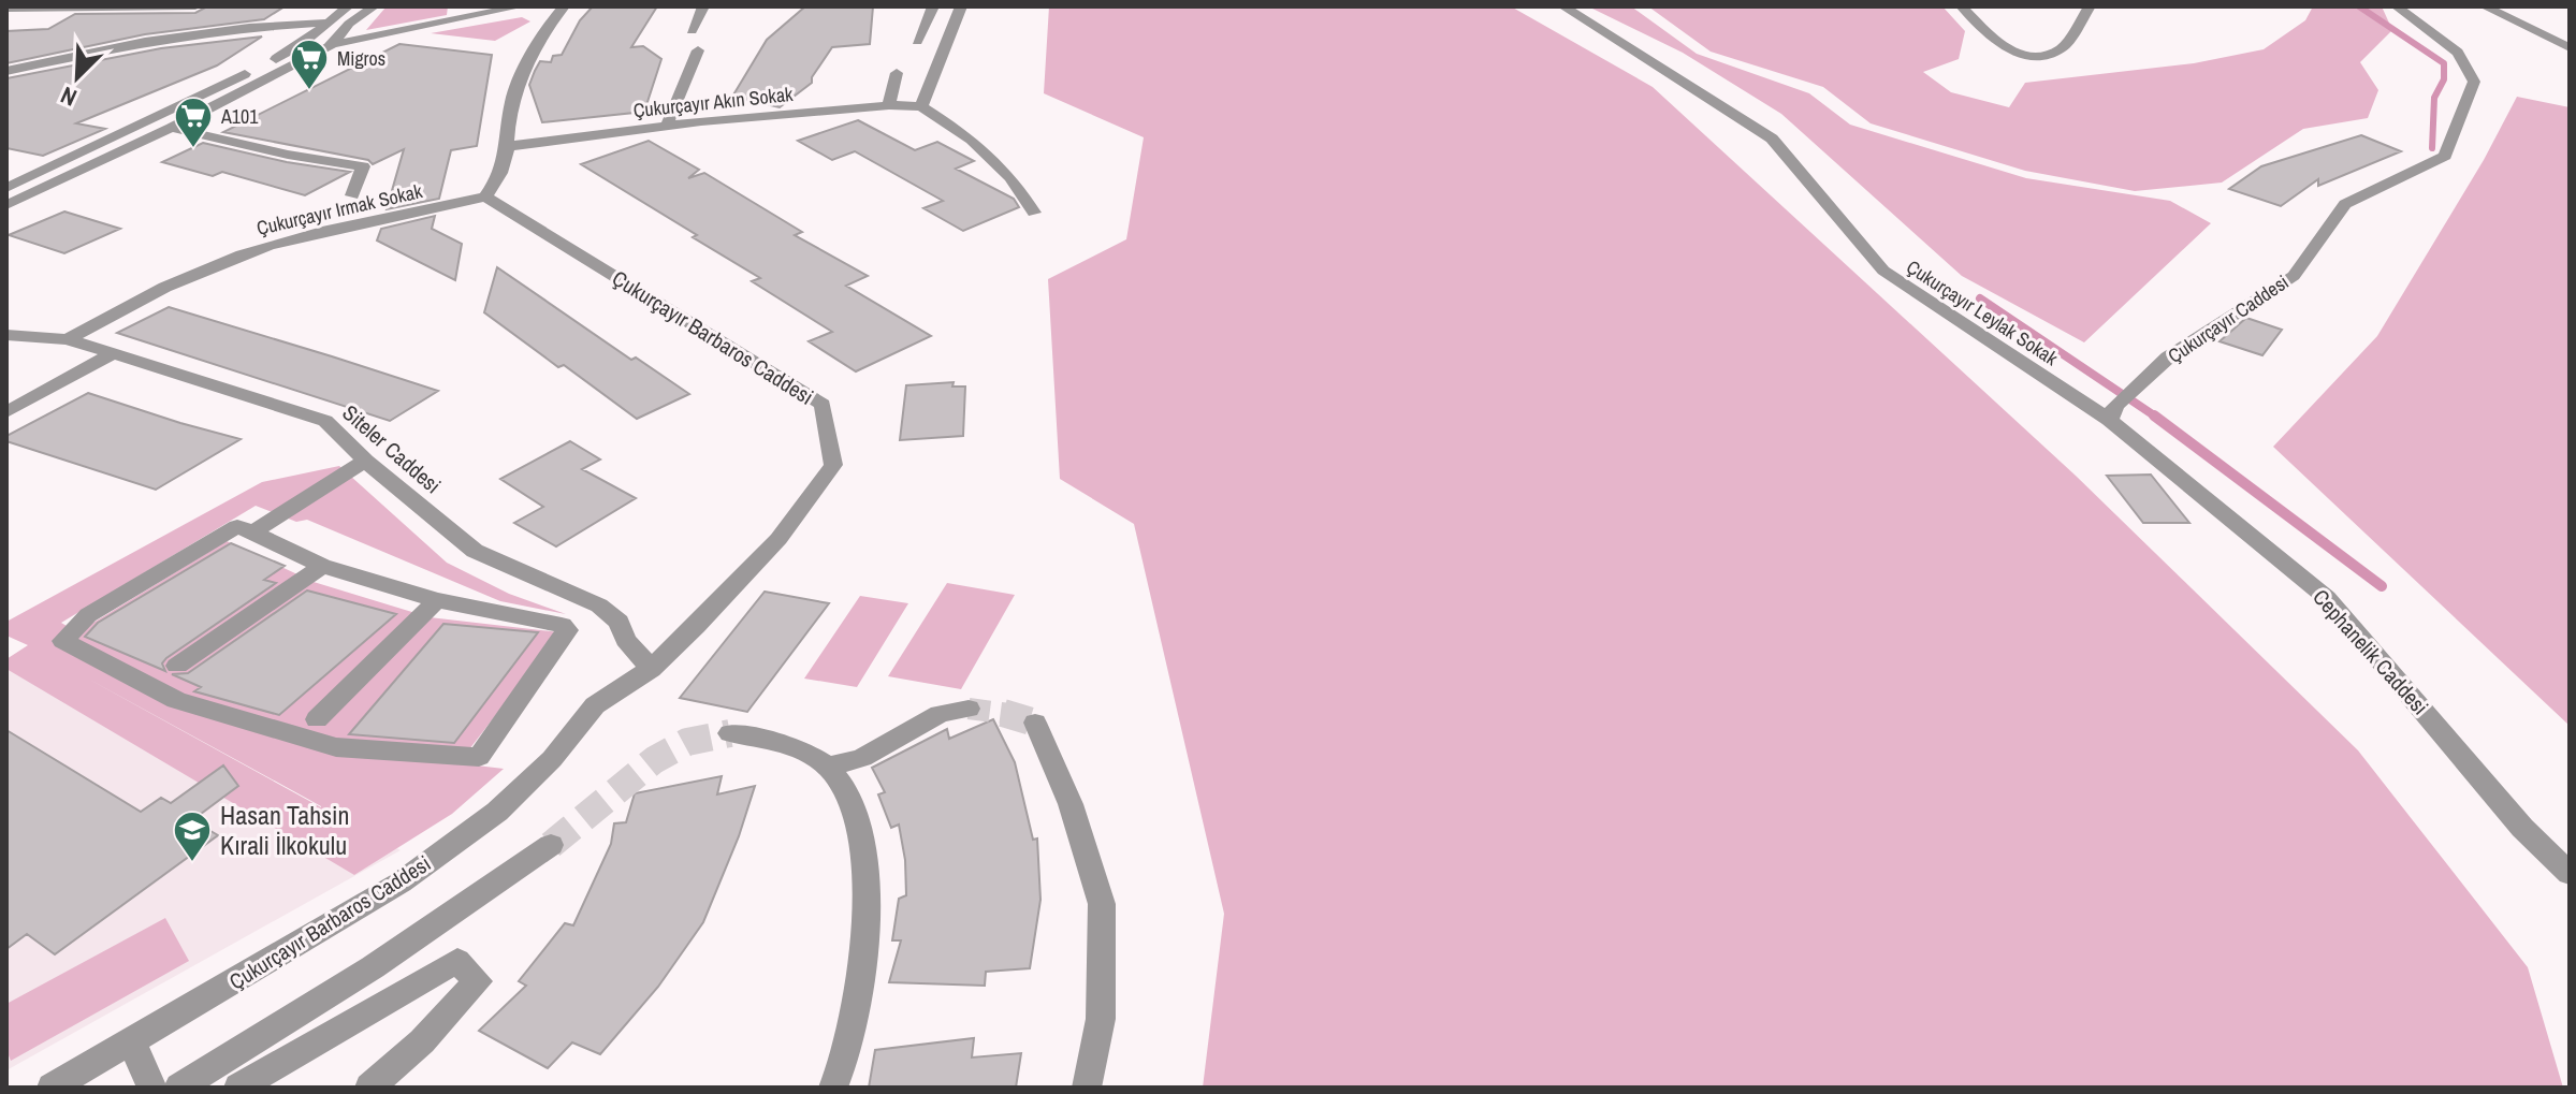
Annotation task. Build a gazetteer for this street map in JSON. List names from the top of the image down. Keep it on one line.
{"streets":{"street":["Çukurçayır Akın Sokak","Çukurçayır Irmak Sokak","Çukurçayır Leylak Sokak","Çukurçayır Caddesi","Çukurçayır Barbaros Caddesi","Siteler Caddesi","Cephanelik Caddesi"]},"crossings":[["Çukurçayır Irmak Sokak","Çukurçayır Barbaros Caddesi"],["Çukurçayır Irmak Sokak","Siteler Caddesi"],["Çukurçayır Leylak Sokak","Çukurçayır Caddesi"],["Çukurçayır Leylak Sokak","Cephanelik Caddesi"],["Çukurçayır Caddesi","Cephanelik Caddesi"],["Çukurçayır Barbaros Caddesi","Siteler Caddesi"]],"places":{"supermarket":["Migros","A101"],"school or university":["Hasan Tahsin Kırali İlkokulu"]},"north":"bottom left"}
